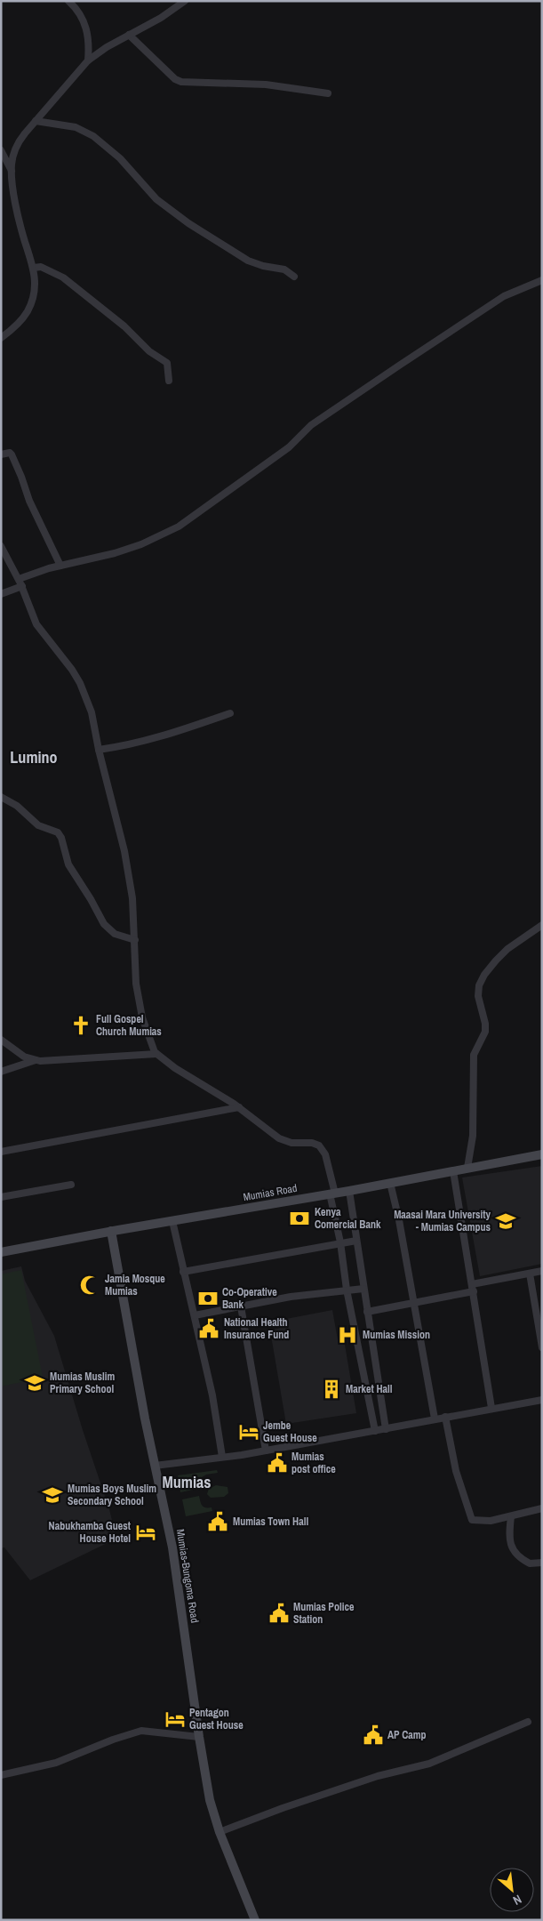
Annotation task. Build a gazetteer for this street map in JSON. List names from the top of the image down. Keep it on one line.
{"streets":{"street":["Mumias Road","Mumias-Bungoma Road"]},"crossings":[["Mumias Road","Mumias-Bungoma Road"]],"districts":["Lumino","Mumias"],"places":{"church":["Full Gospel Church Mumias"],"bank":["Kenya Comercial Bank","Co-Operative Bank"],"school or university":["Maasai Mara University - Mumias Campus","Mumias Muslim Primary School","Mumias Boys Muslim Secondary School"],"mosque":["Jamia Mosque Mumias"],"public building":["National Health Insurance Fund","Mumias post office","Mumias Town Hall","Mumias Police Station","AP Camp"],"hospital":["Mumias Mission"],"building":["Market Hall"],"hotel":["Jembe Guest House","Nabukhamba Guest House Hotel","Pentagon Guest House"]},"north":"bottom right"}
